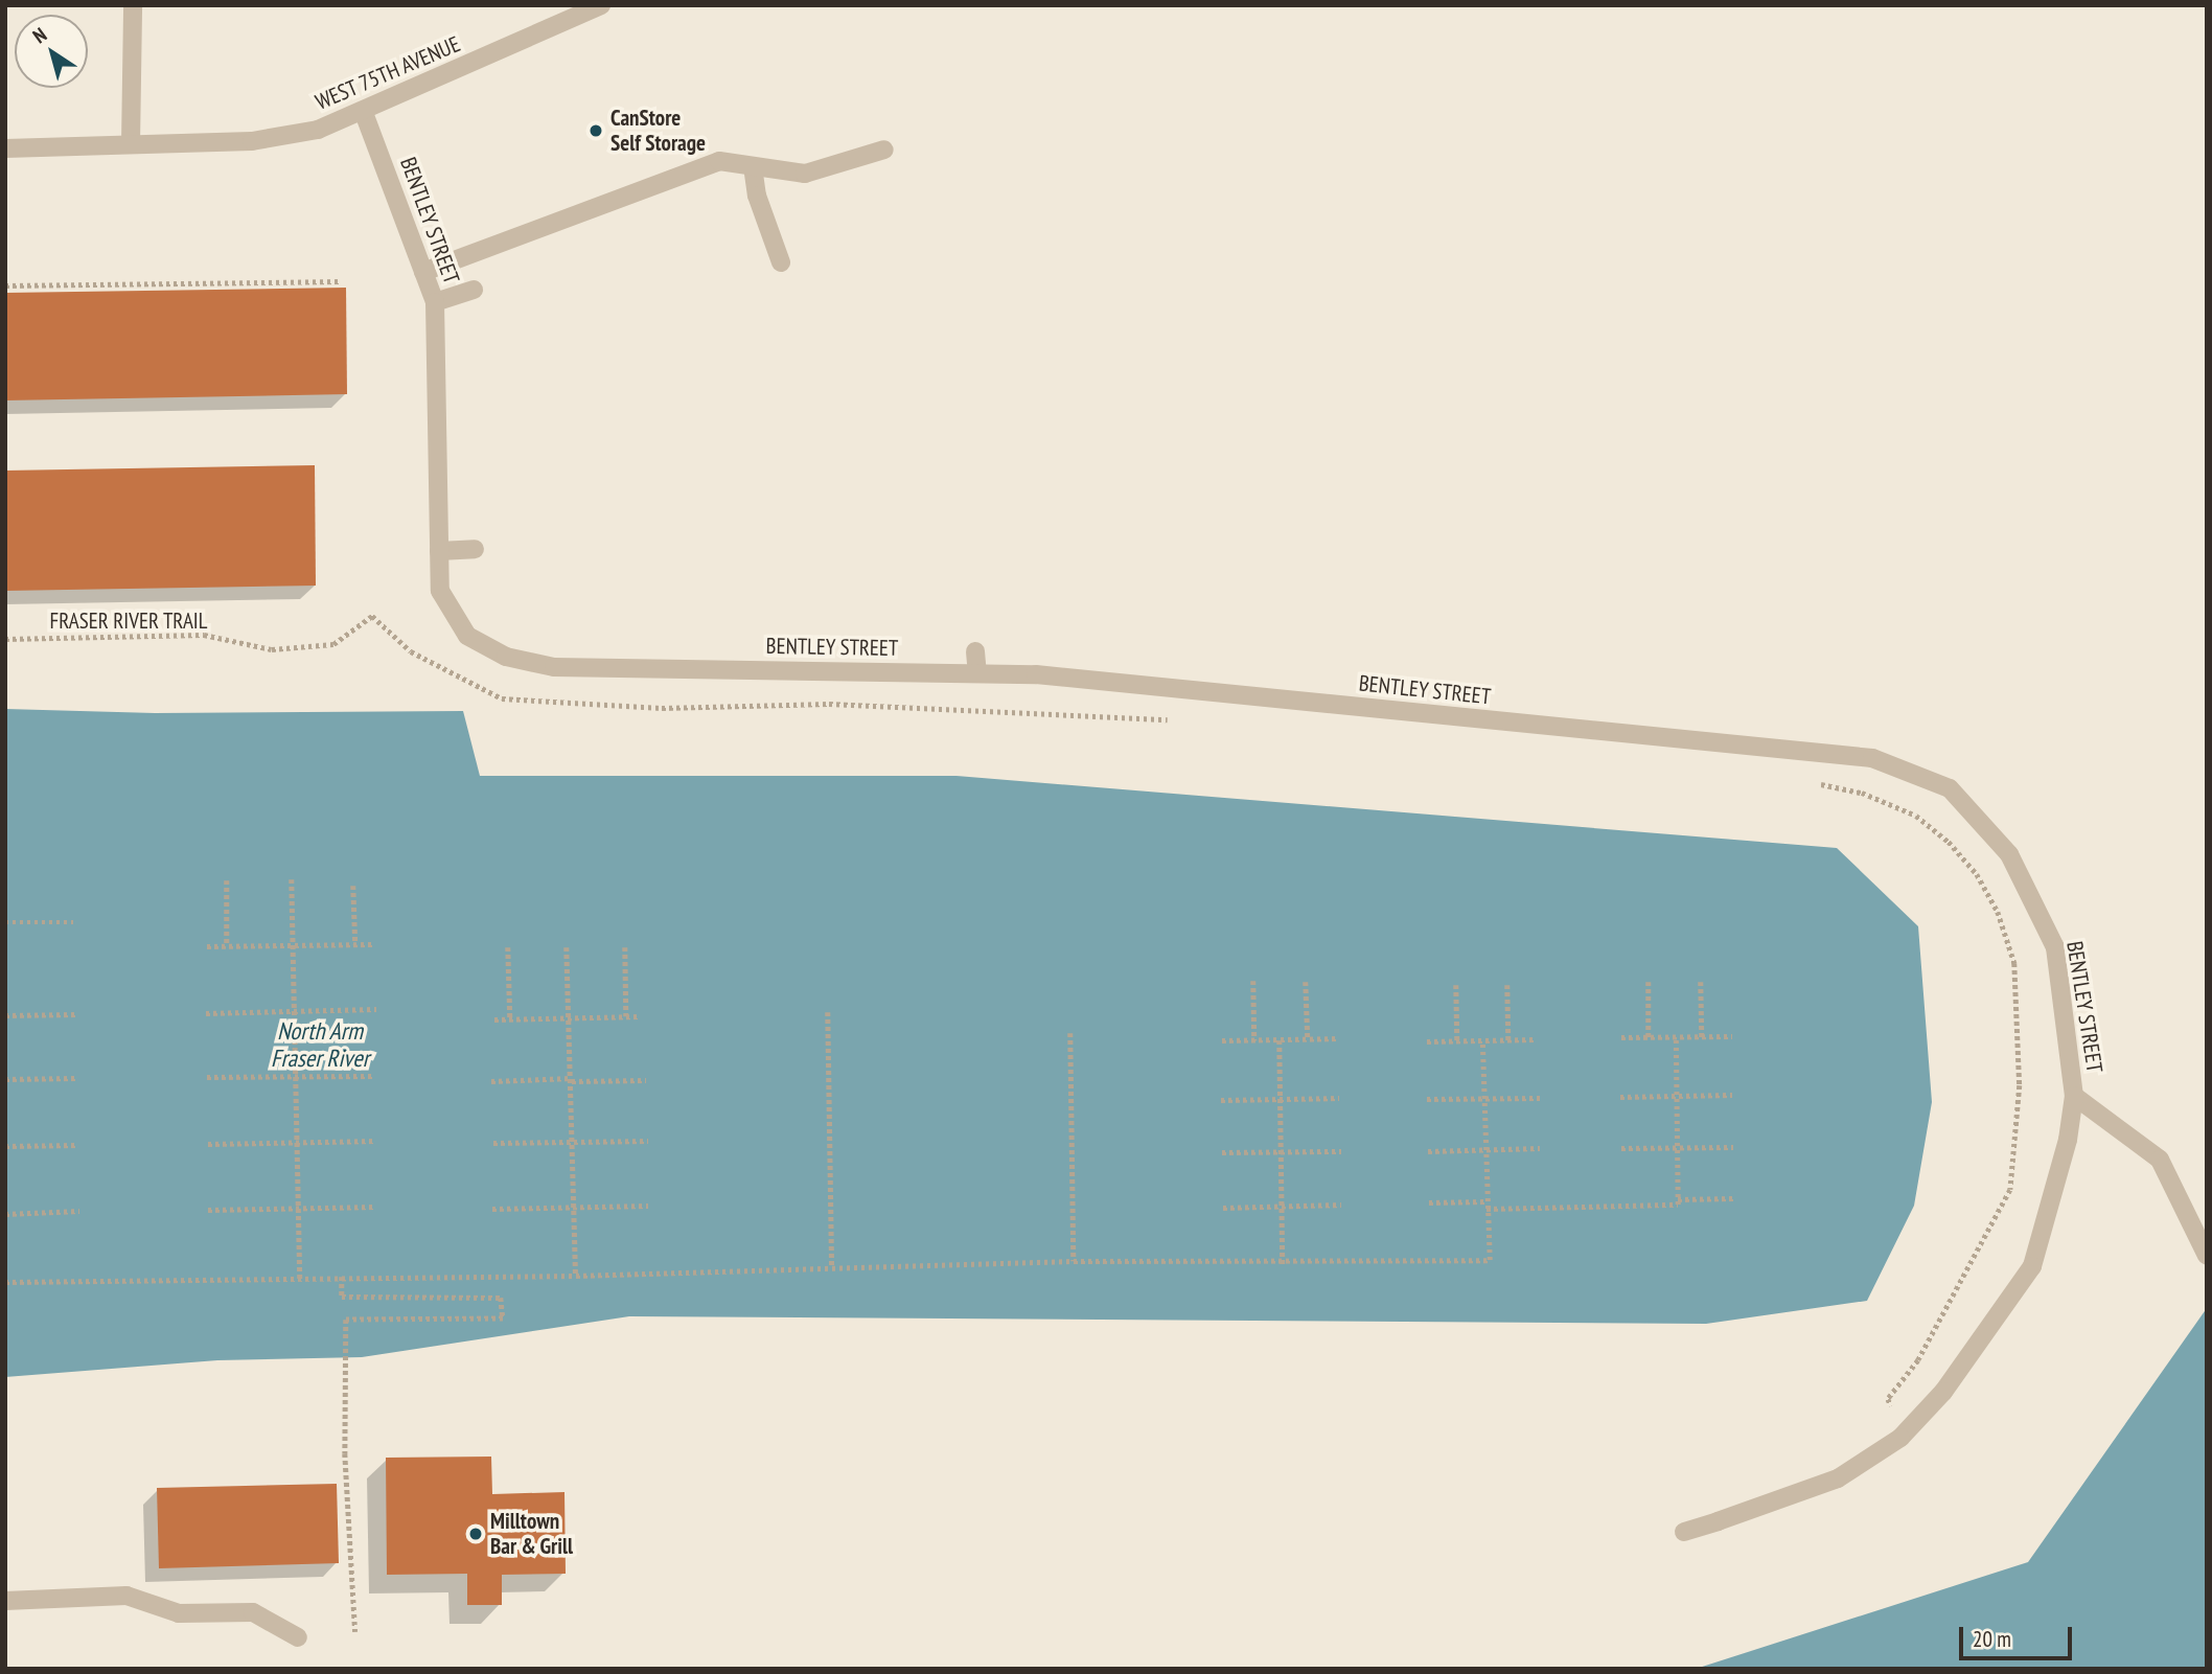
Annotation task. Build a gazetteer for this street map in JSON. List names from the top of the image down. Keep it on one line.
{"streets":{"street":["WEST 75TH AVENUE","BENTLEY STREET"],"path":["FRASER RIVER TRAIL"]},"crossings":[["WEST 75TH AVENUE","BENTLEY STREET"]],"water":["North Arm Fraser River"],"places":["CanStore Self Storage","Milltown Bar & Grill"],"scale_bar":"20 m","north":"top left"}
